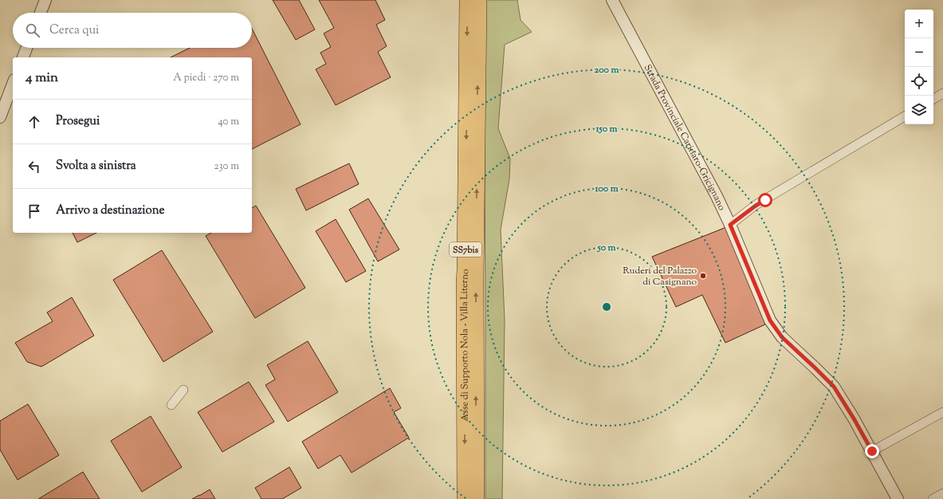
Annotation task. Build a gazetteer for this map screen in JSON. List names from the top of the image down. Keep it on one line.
{"streets":{"highway":["SS7bis","Asse di Supporto Nola - Villa Literno"],"street":["Strada Provinciale Carinaro-Gricignano"]},"places":["Ruderi del Palazzo di Casignano"],"page":{"map_buttons":["+","−"],"search":"Cerca qui","heading":["4 min","A piedi · 270 m"],"list":[["Prosegui","40 m"],["Svolta a sinistra","230 m"],"Arrivo a destinazione"]},"rings":["200 m","150 m","100 m","50 m"]}
